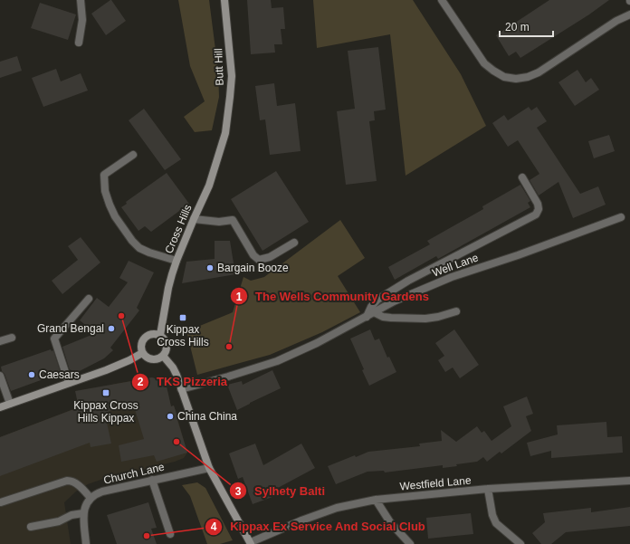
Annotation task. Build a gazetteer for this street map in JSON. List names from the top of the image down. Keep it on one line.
{"streets":{"main road":["Butt Hill","Cross Hills"],"street":["Well Lane","Church Lane","Westfield Lane"]},"crossings":[["Butt Hill","Cross Hills"]],"places":{"other":["Bargain Booze","TKS Pizzeria","Grand Bengal","The Wells Community Gardens","Caesars","China China","Sylhety Balti","Kippax Ex Service And Social Club"],"transit":["Kippax Cross Hills","Kippax Cross Hills Kippax"]},"scale_bar":"20 m"}
